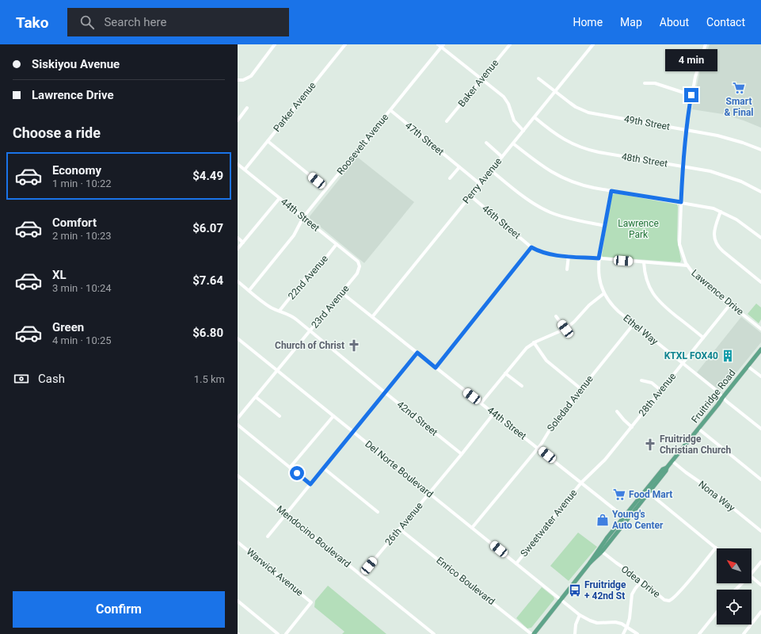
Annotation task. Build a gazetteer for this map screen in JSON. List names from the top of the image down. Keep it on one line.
{"streets":{"main road":["Fruitridge Road"],"street":["Baker Avenue","Parker Avenue","49th Street","47th Street","Roosevelt Avenue","48th Street","Perry Avenue","44th Street","46th Street","22nd Avenue","Lawrence Drive","23rd Avenue","Ethel Way","28th Avenue","Soledad Avenue","42nd Street","Del Norte Boulevard","Nona Way","Sweetwater Avenue","26th Avenue","Mendocino Boulevard","Warwick Avenue","Enrico Boulevard","Odea Drive"]},"crossings":[["Parker Avenue","44th Street"],["49th Street","Perry Avenue"],["49th Street","Lawrence Drive"],["47th Street","Roosevelt Avenue"],["47th Street","Perry Avenue"],["Roosevelt Avenue","44th Street"],["Roosevelt Avenue","42nd Street"],["48th Street","Perry Avenue"],["48th Street","Lawrence Drive"],["Perry Avenue","44th Street"],["Perry Avenue","46th Street"],["44th Street","22nd Avenue"],["44th Street","23rd Avenue"],["44th Street","28th Avenue"],["44th Street","Fruitridge Road"],["44th Street","Soledad Avenue"],["44th Street","Sweetwater Avenue"],["44th Street","26th Avenue"],["46th Street","Lawrence Drive"],["46th Street","Ethel Way"],["22nd Avenue","42nd Street"],["Lawrence Drive","28th Avenue"],["23rd Avenue","42nd Street"],["23rd Avenue","Del Norte Boulevard"],["Ethel Way","28th Avenue"],["Ethel Way","Fruitridge Road"],["Ethel Way","Soledad Avenue"],["28th Avenue","Sweetwater Avenue"],["Fruitridge Road","Del Norte Boulevard"],["Fruitridge Road","Nona Way"],["Fruitridge Road","Enrico Boulevard"],["Fruitridge Road","Odea Drive"],["Soledad Avenue","Del Norte Boulevard"],["42nd Street","26th Avenue"],["Del Norte Boulevard","Sweetwater Avenue"],["Del Norte Boulevard","26th Avenue"],["26th Avenue","Mendocino Boulevard"],["26th Avenue","Enrico Boulevard"]],"parks":["Lawrence Park"],"places":{"supermarket":["Smart & Final","Food Mart"],"church":["Church of Christ","Fruitridge Christian Church"],"building":["KTXL FOX40"],"shop":["Young's Auto Center"],"bus stop":["Fruitridge + 42nd St"]},"north":"top left","page":{"header":"Tako","search":"Search here","nav":["Home","Map","About","Contact"],"banner":["Siskiyou Avenue","Lawrence Drive"],"bubble":"4 min","heading":"Choose a ride","list":[{"name":"Economy","note":"1 min · 10:22","value":"$4.49"},{"name":"Comfort","note":"2 min · 10:23","value":"$6.07"},{"name":"XL","note":"3 min · 10:24","value":"$7.64"},{"name":"Green","note":"4 min · 10:25","value":"$6.80"}],"pay":["Cash","1.5 km"],"buttons":"Confirm"}}
